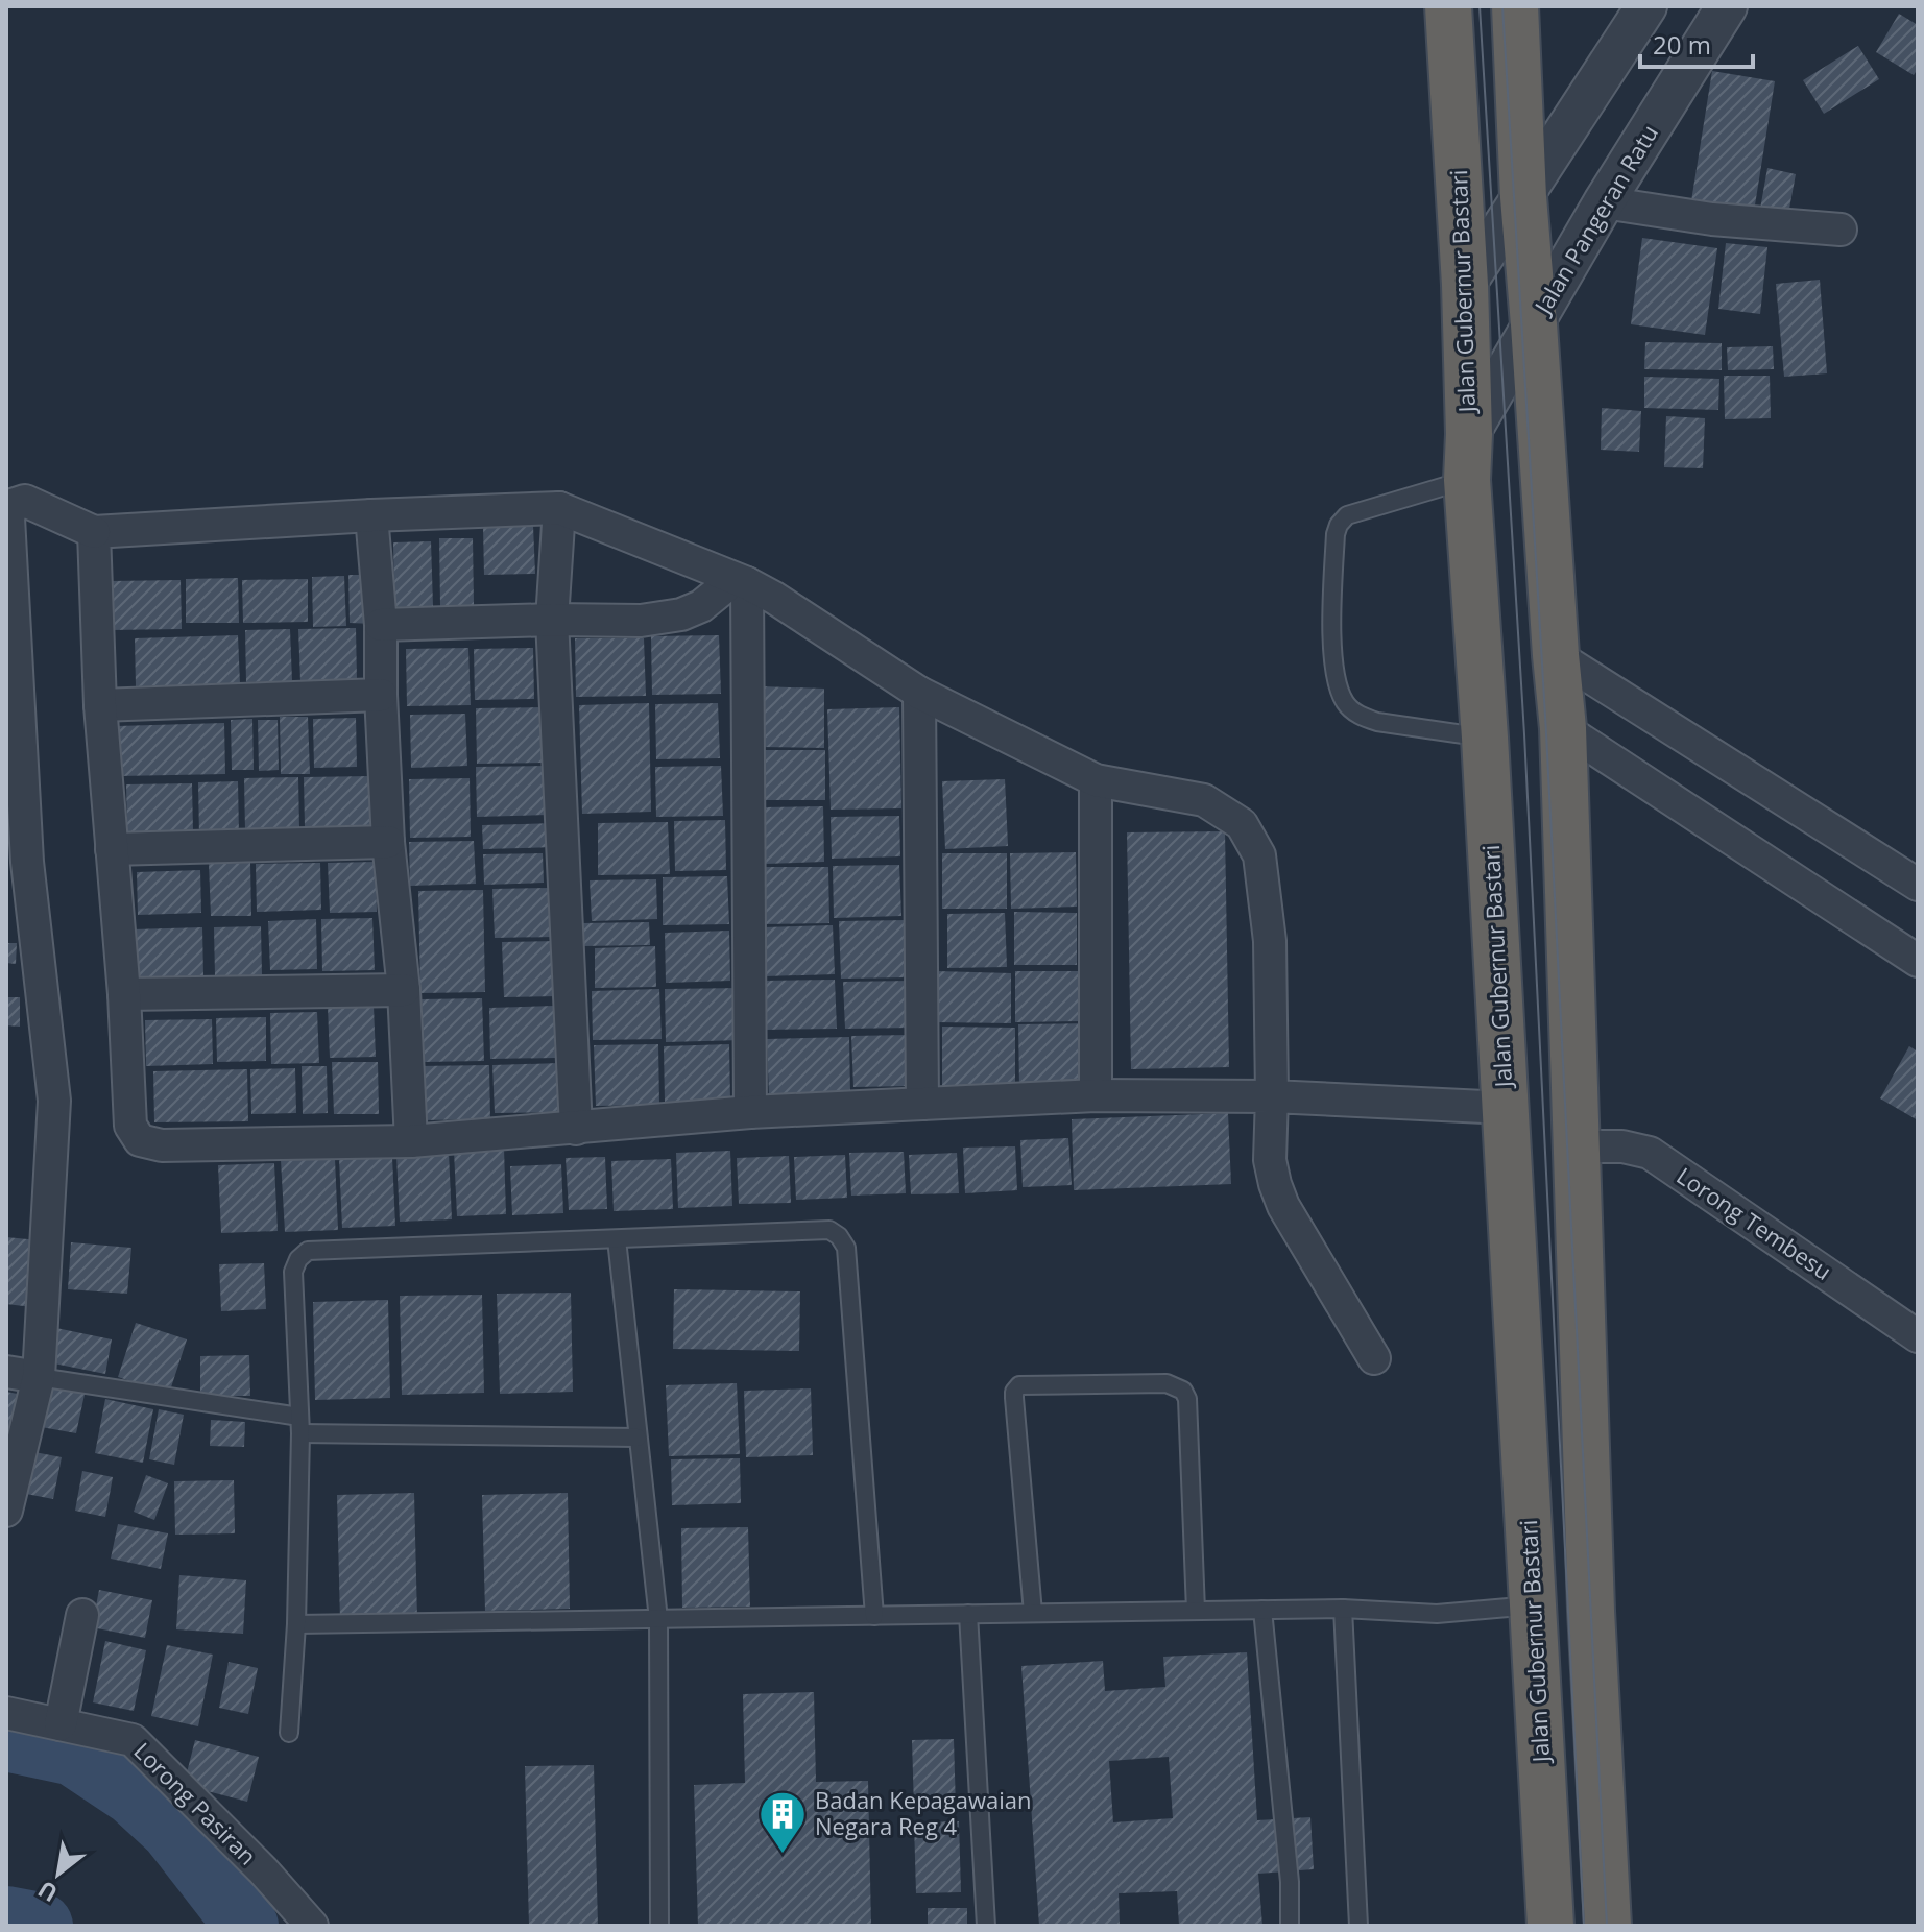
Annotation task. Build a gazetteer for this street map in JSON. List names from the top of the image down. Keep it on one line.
{"streets":{"highway":["Jalan Gubernur Bastari"],"street":["Jalan Pangeran Ratu","Lorong Tembesu","Lorong Pasiran"]},"crossings":[["Jalan Pangeran Ratu","Jalan Gubernur Bastari"]],"places":{"building":["Badan Kepagawaian Negara Reg 4"]},"scale_bar":"20 m","north":"bottom left"}
